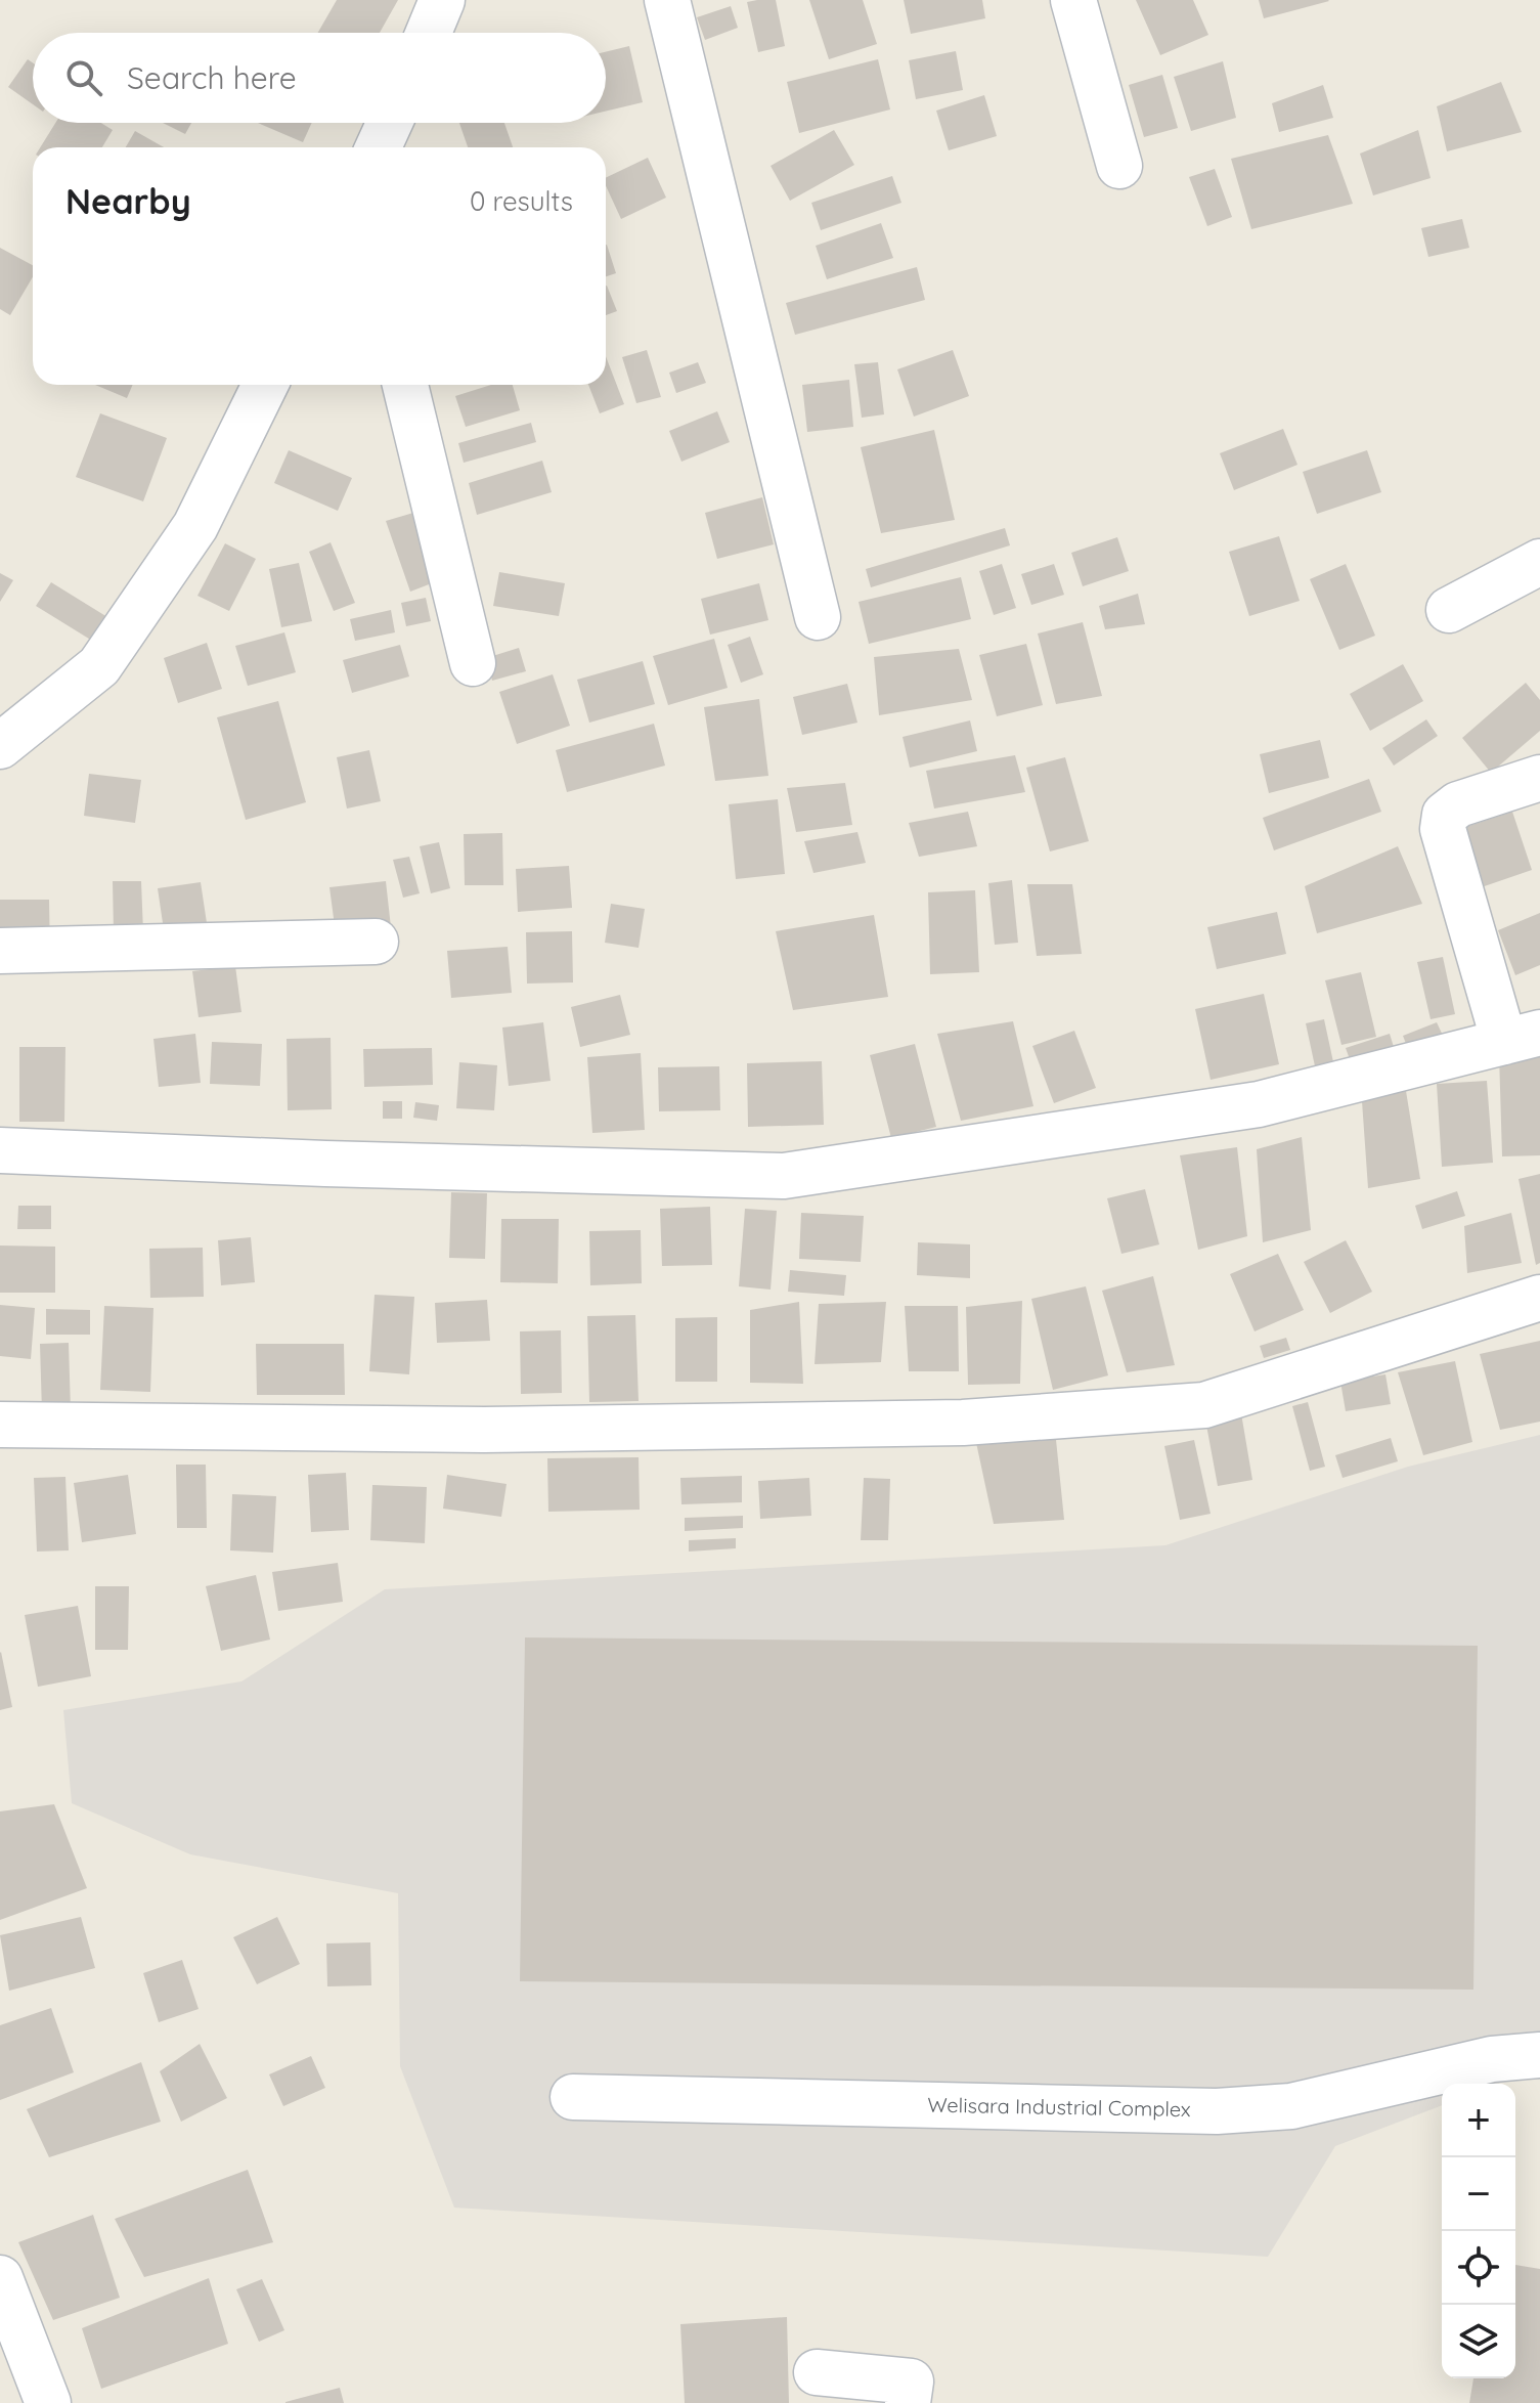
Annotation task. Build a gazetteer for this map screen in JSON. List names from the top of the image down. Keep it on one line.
{"streets":{"street":["Welisara Industrial Complex"]},"page":{"search":"Search here","heading":["Nearby","0 results"],"map_buttons":["+","−"]}}
